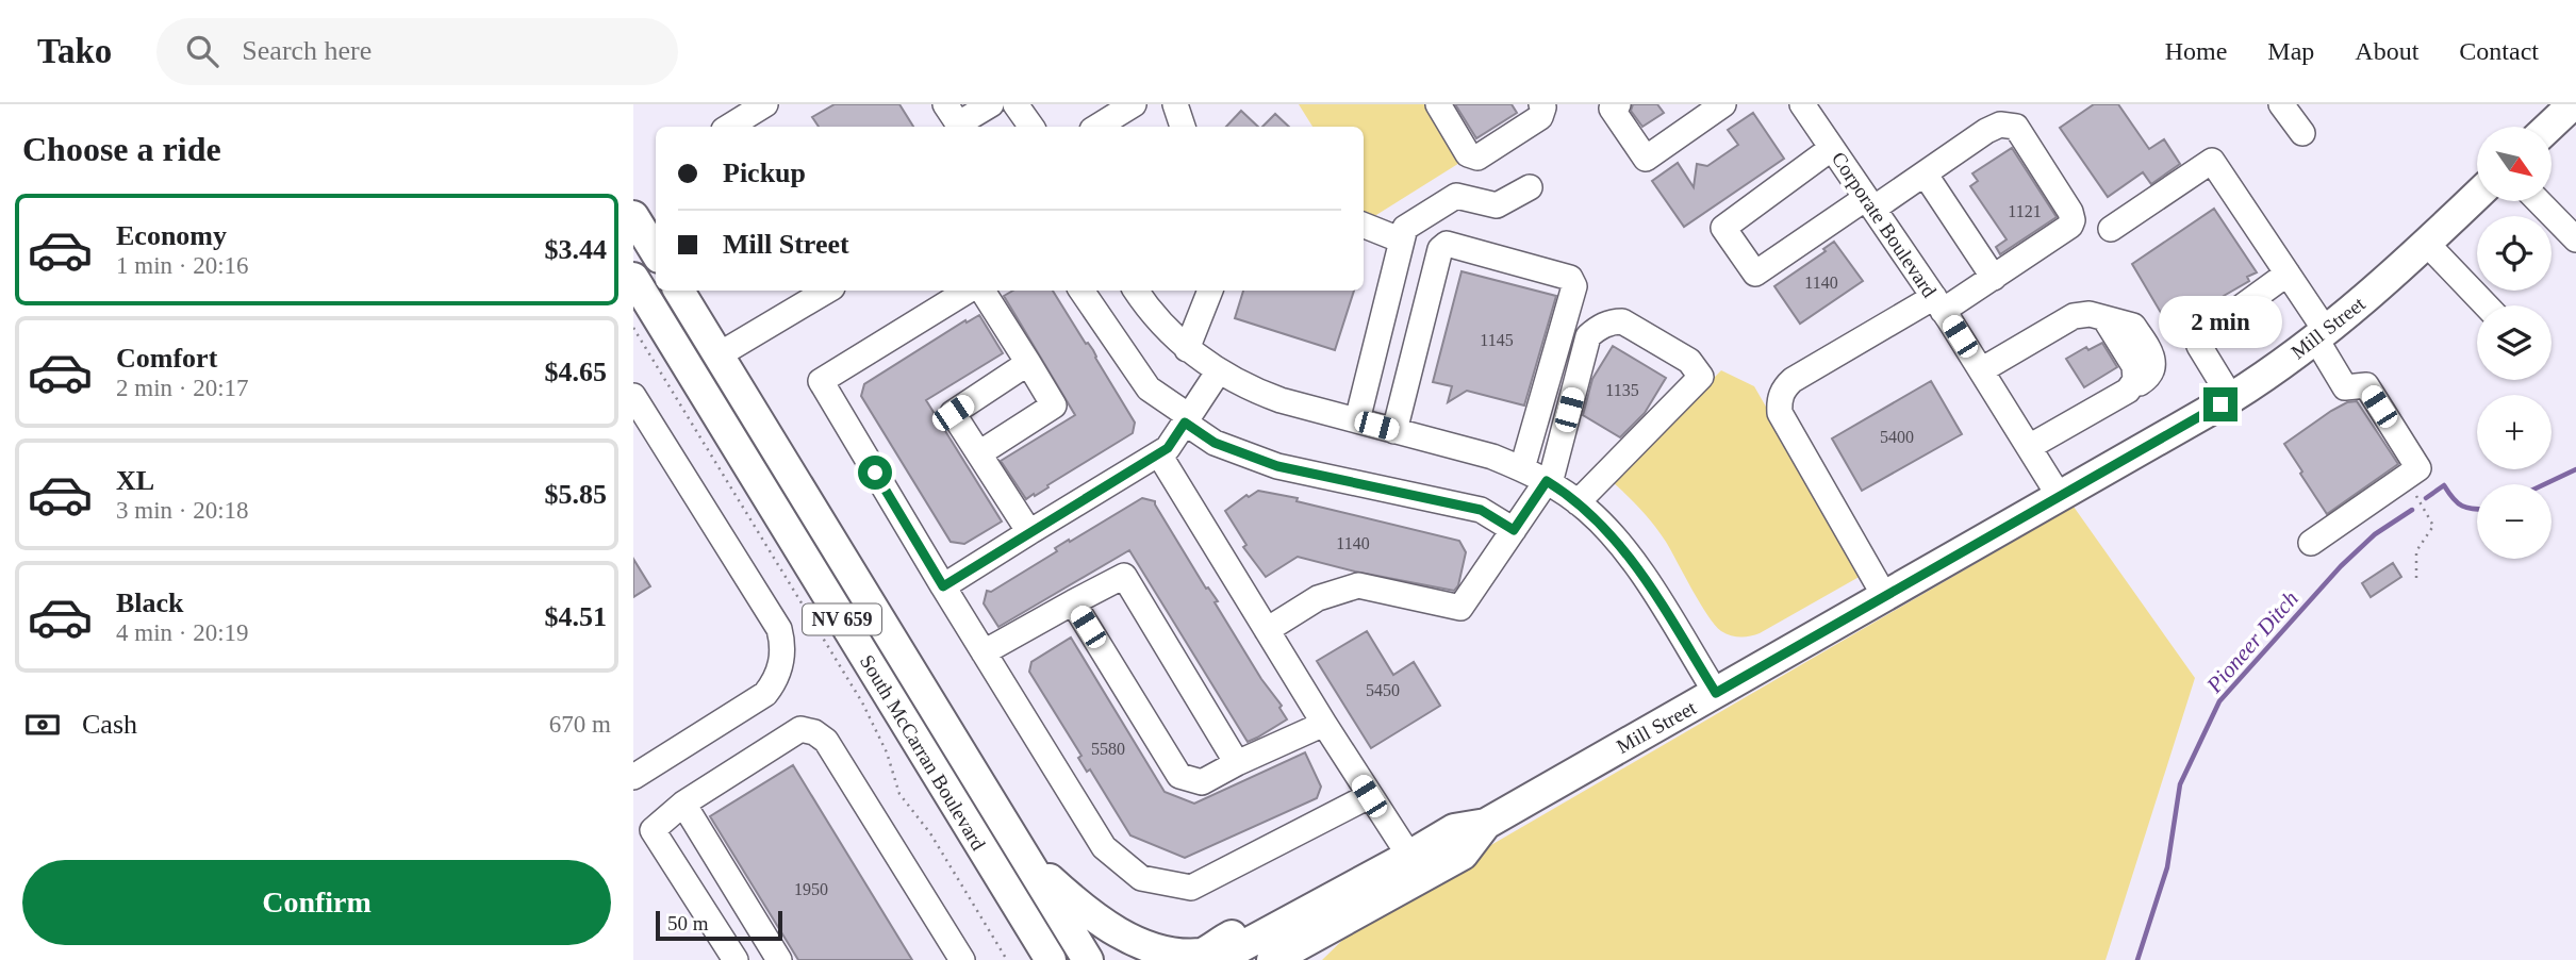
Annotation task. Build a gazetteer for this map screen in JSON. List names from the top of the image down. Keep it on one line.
{"streets":{"main road":["Mill Street","NV 659","South McCarran Boulevard"],"street":["Corporate Boulevard"]},"crossings":[["Corporate Boulevard","Mill Street"]],"water":["Pioneer Ditch"],"house_numbers":["1121","1140","1145","1135","5400","1140","5450","5580","1950"],"scale_bar":"50 m","north":"bottom right","page":{"header":"Tako","search":"Search here","nav":["Home","Map","About","Contact"],"heading":"Choose a ride","map_buttons":["+","−"],"banner":["Pickup","Mill Street"],"list":[{"name":"Economy","note":"1 min · 20:16","value":"$3.44"},{"name":"Comfort","note":"2 min · 20:17","value":"$4.65"},{"name":"XL","note":"3 min · 20:18","value":"$5.85"},{"name":"Black","note":"4 min · 20:19","value":"$4.51"}],"bubble":"2 min","pay":["Cash","670 m"],"buttons":"Confirm","scale":"50 m"}}
